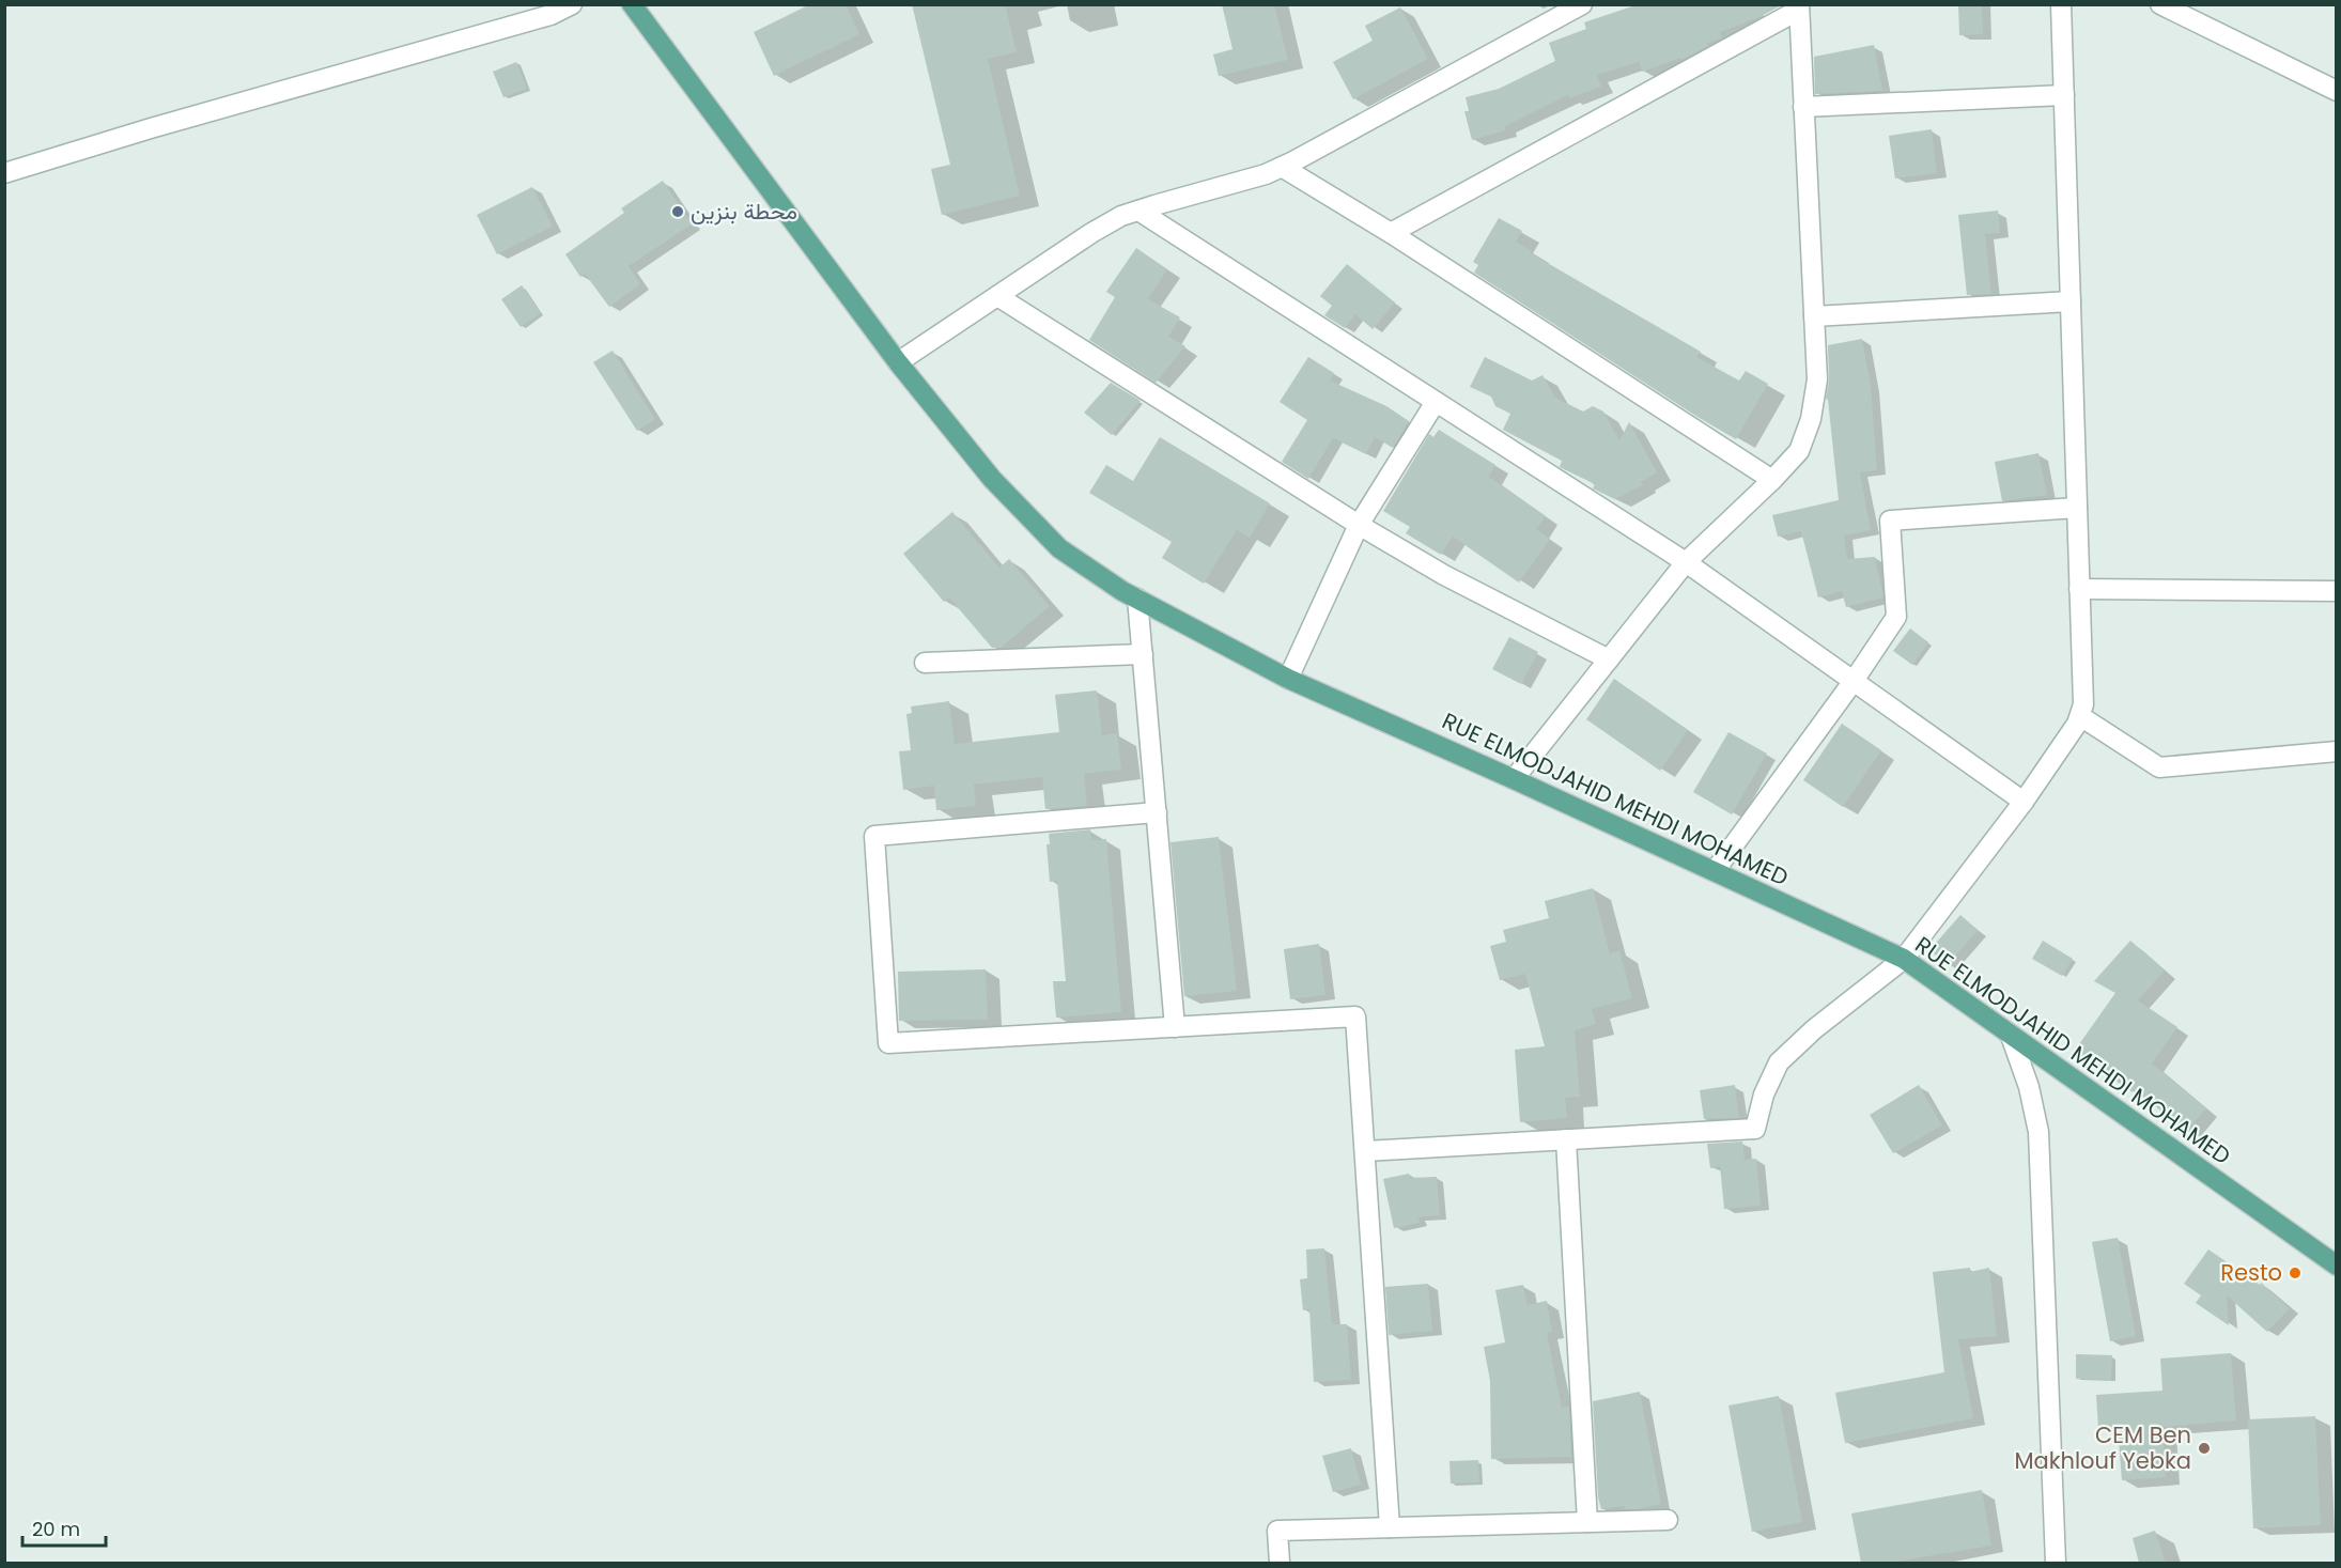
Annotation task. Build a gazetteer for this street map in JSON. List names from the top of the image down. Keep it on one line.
{"streets":{"main road":["RUE ELMODJAHID MEHDI MOHAMED"]},"places":["محطة بنزين","Resto","CEM Ben Makhlouf Yebka"],"scale_bar":"20 m"}
